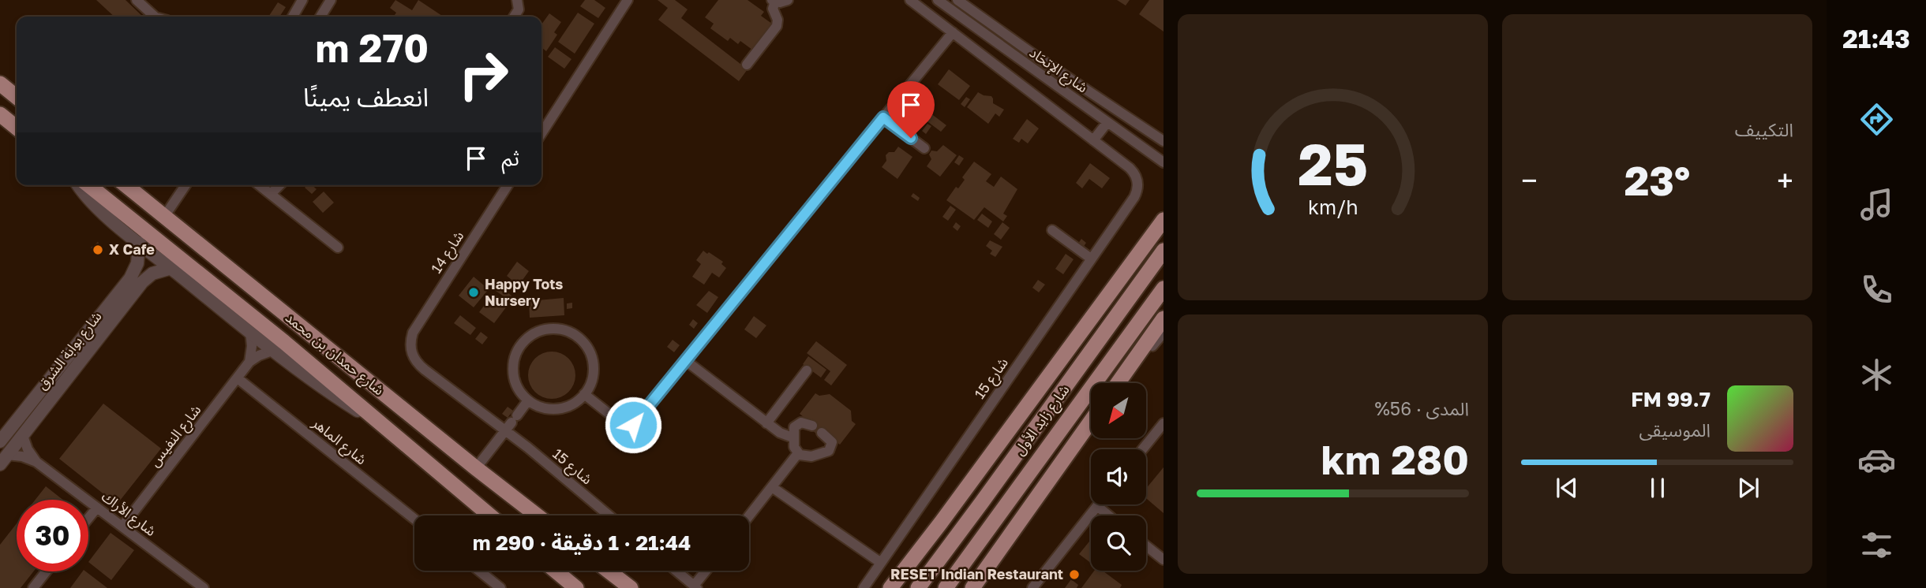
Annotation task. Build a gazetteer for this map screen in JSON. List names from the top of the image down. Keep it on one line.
{"streets":{"main road":["شارع حمدان بن محمد","شارع زايد الأول"],"street":["شارع الإتحَاد","شارع 14","شارع بوابة الشرق","شارع 15","شارع النفيس","شارع الماهر","شارع الأراك"]},"crossings":[["شارع 14","شارع 15"],["شارع بوابة الشرق","شارع الأراك"],["شارع النفيس","شارع الماهر"],["شارع النفيس","شارع الأراك"]],"places":["X Cafe","Happy Tots Nursery","RESET Indian Restaurant"],"north":"bottom left","page":{"tabs":"21:43","tile":["التكييف",["المدى · 56%","280 km"]],"turn":["270 m","انعطف يمينًا"],"then":"ثم","heat":["−","23°","+"],"song":["99.7 FM","الموسيقى"],"limit":"30","trip":"21:44 · 1 دقيقة · 290 m","gauge":["25","km/h"]}}
